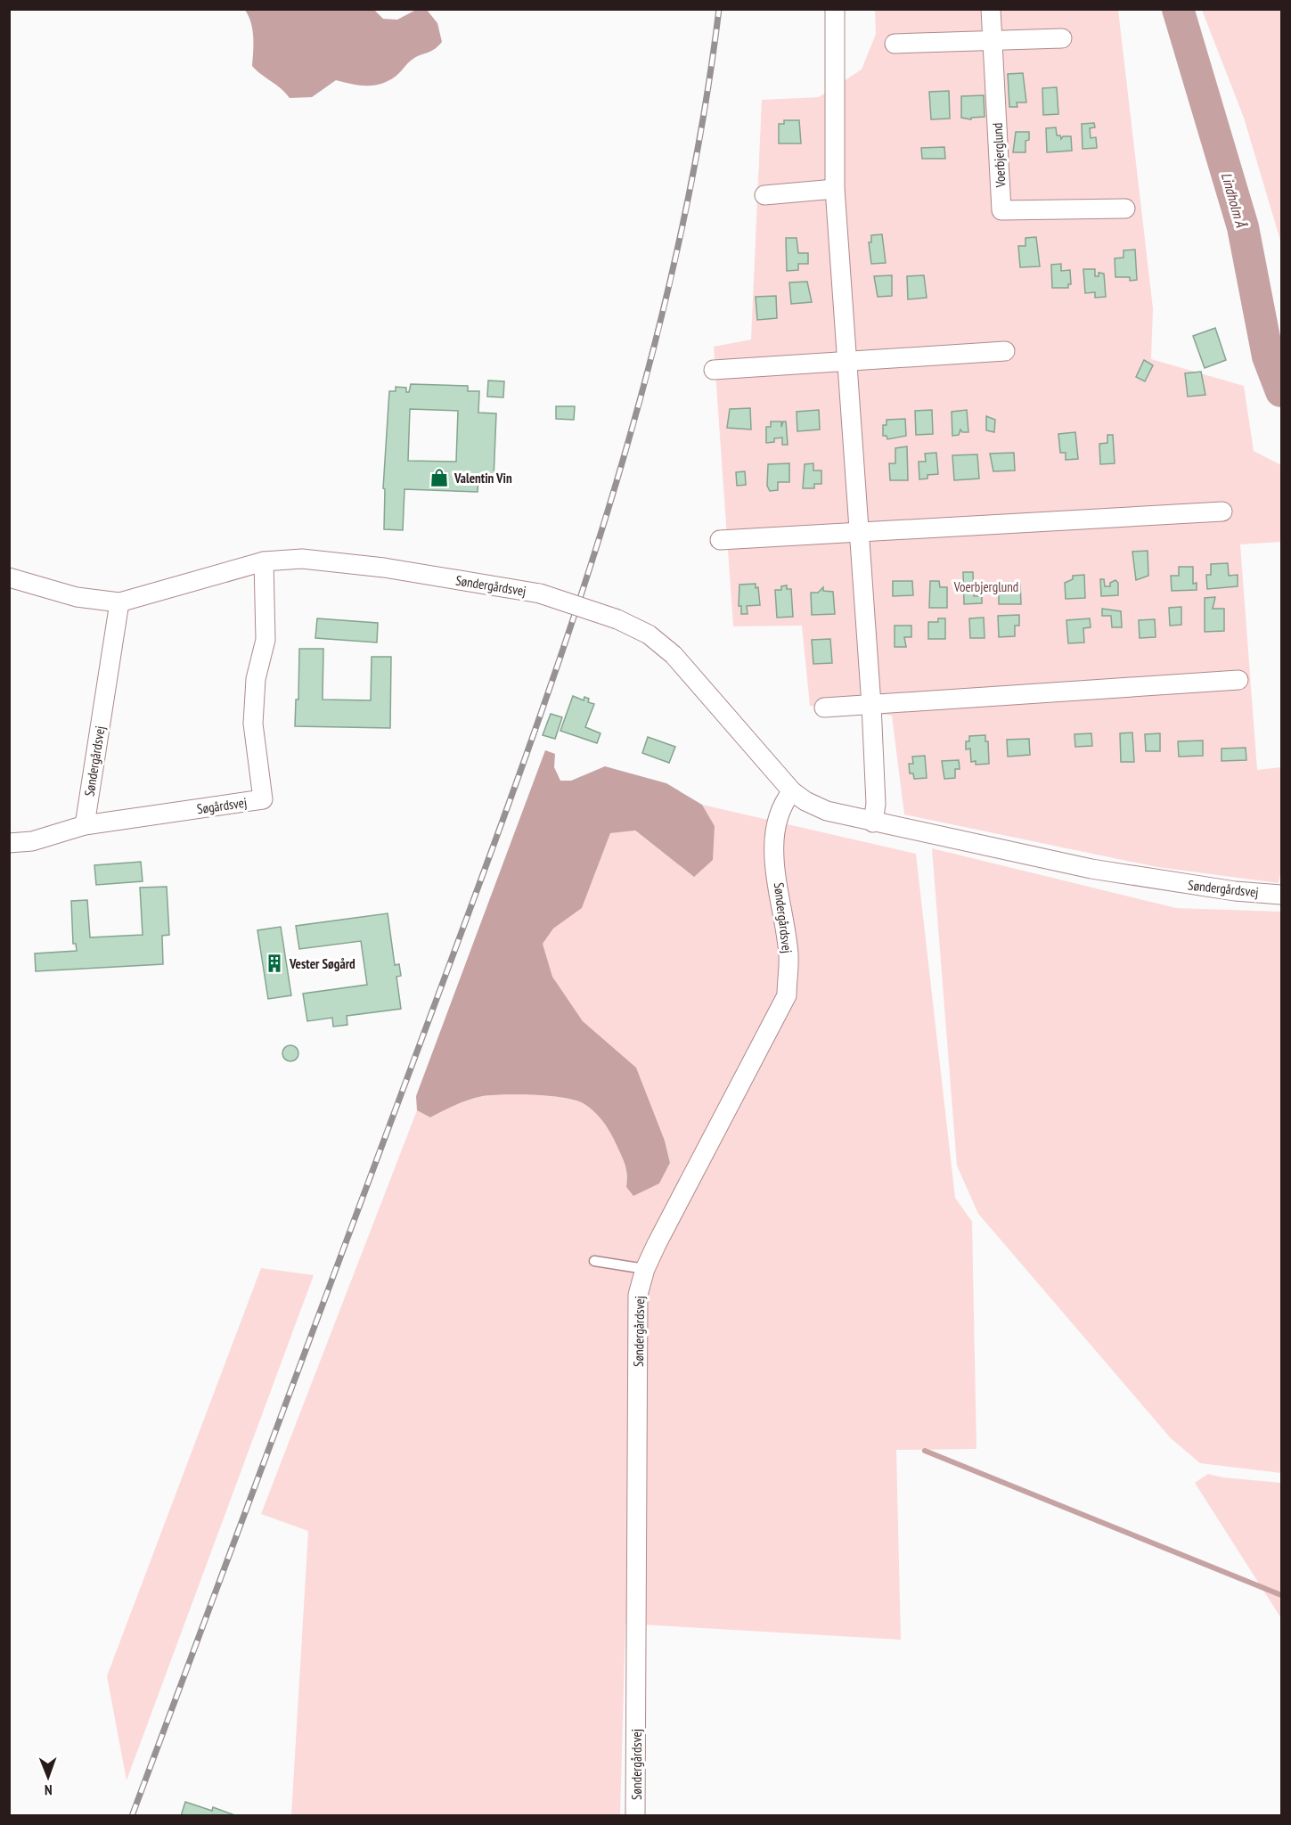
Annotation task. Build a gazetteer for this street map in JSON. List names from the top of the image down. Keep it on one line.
{"streets":{"street":["Voerbjerglund","Søndergårdsvej","Søgårdsvej"]},"crossings":[["Søndergårdsvej","Søgårdsvej"]],"water":["Lindholm Å"],"parks":["Voerbjerglund"],"places":{"shop":["Valentin Vin"],"building":["Vester Søgård"]},"north":"bottom"}
